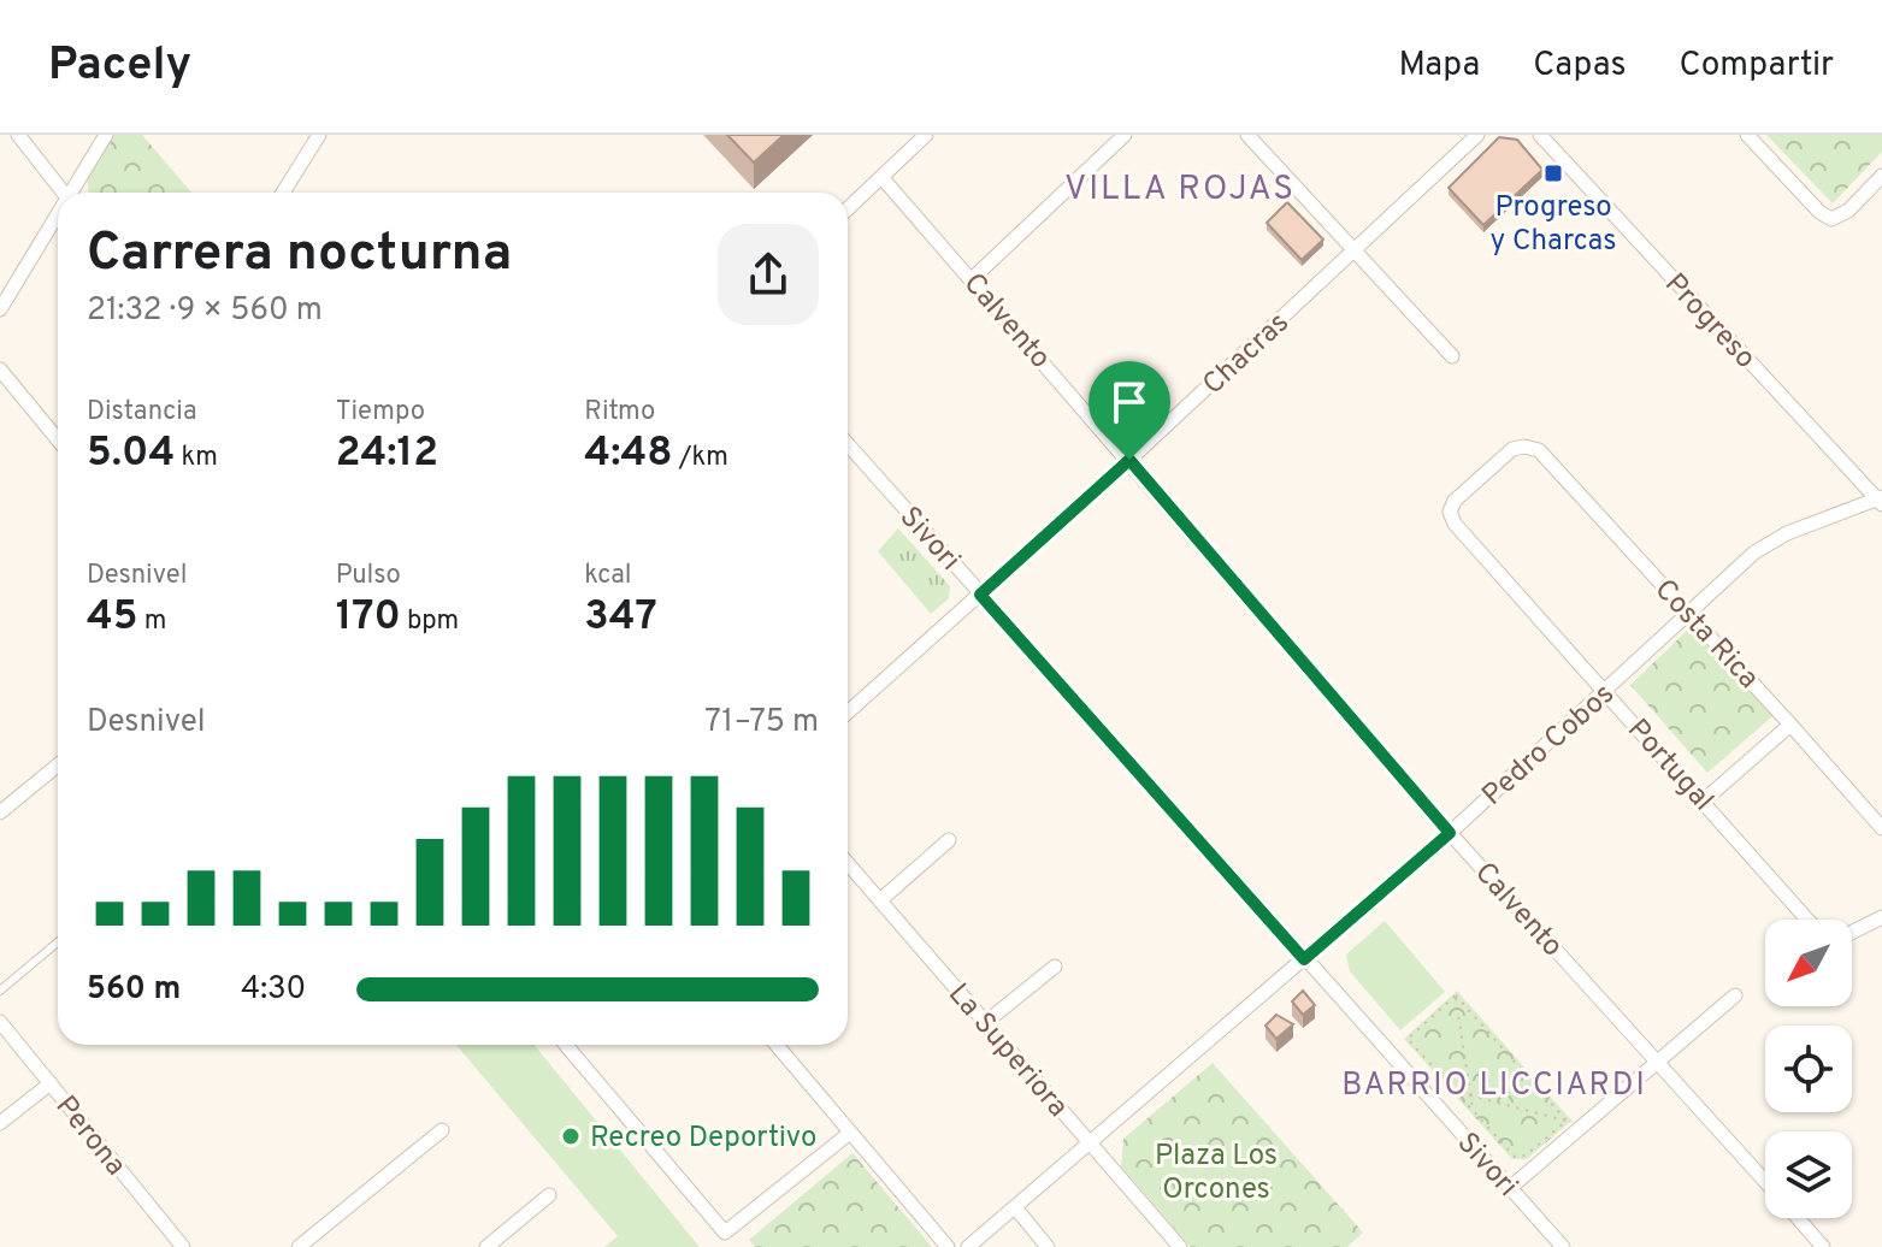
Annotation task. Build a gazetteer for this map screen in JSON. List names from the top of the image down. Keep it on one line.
{"streets":{"street":["Calvento","Progreso","Chacras","Sivori","Costa Rica","Pedro Cobos","Portugal","La Superiora","Perona"]},"crossings":[["Calvento","Chacras"],["Calvento","Pedro Cobos"],["Progreso","Pedro Cobos"],["Chacras","Sivori"],["Sivori","Pedro Cobos"],["Costa Rica","Pedro Cobos"],["Costa Rica","Portugal"],["Pedro Cobos","Portugal"],["Pedro Cobos","La Superiora"]],"districts":["VILLA ROJAS","BARRIO LICCIARDI"],"parks":["Plaza Los Orcones"],"places":{"transit":["Progreso y Charcas"],"other":["Recreo Deportivo"]},"north":"bottom left","page":{"header":"Pacely","nav":["Mapa","Capas","Compartir"],"heading":["Carrera nocturna","21:32 · 9 × 560 m"],"stats":[["Distancia","5.04 km"],["Tiempo","24:12"],["Ritmo","4:48 /km"],["Desnivel","45 m"],["Pulso","170 bpm"],["kcal","347"]],"chart":["Desnivel","71–75 m"],"list":[{"name":"560 m","note":"4:30"}]}}
